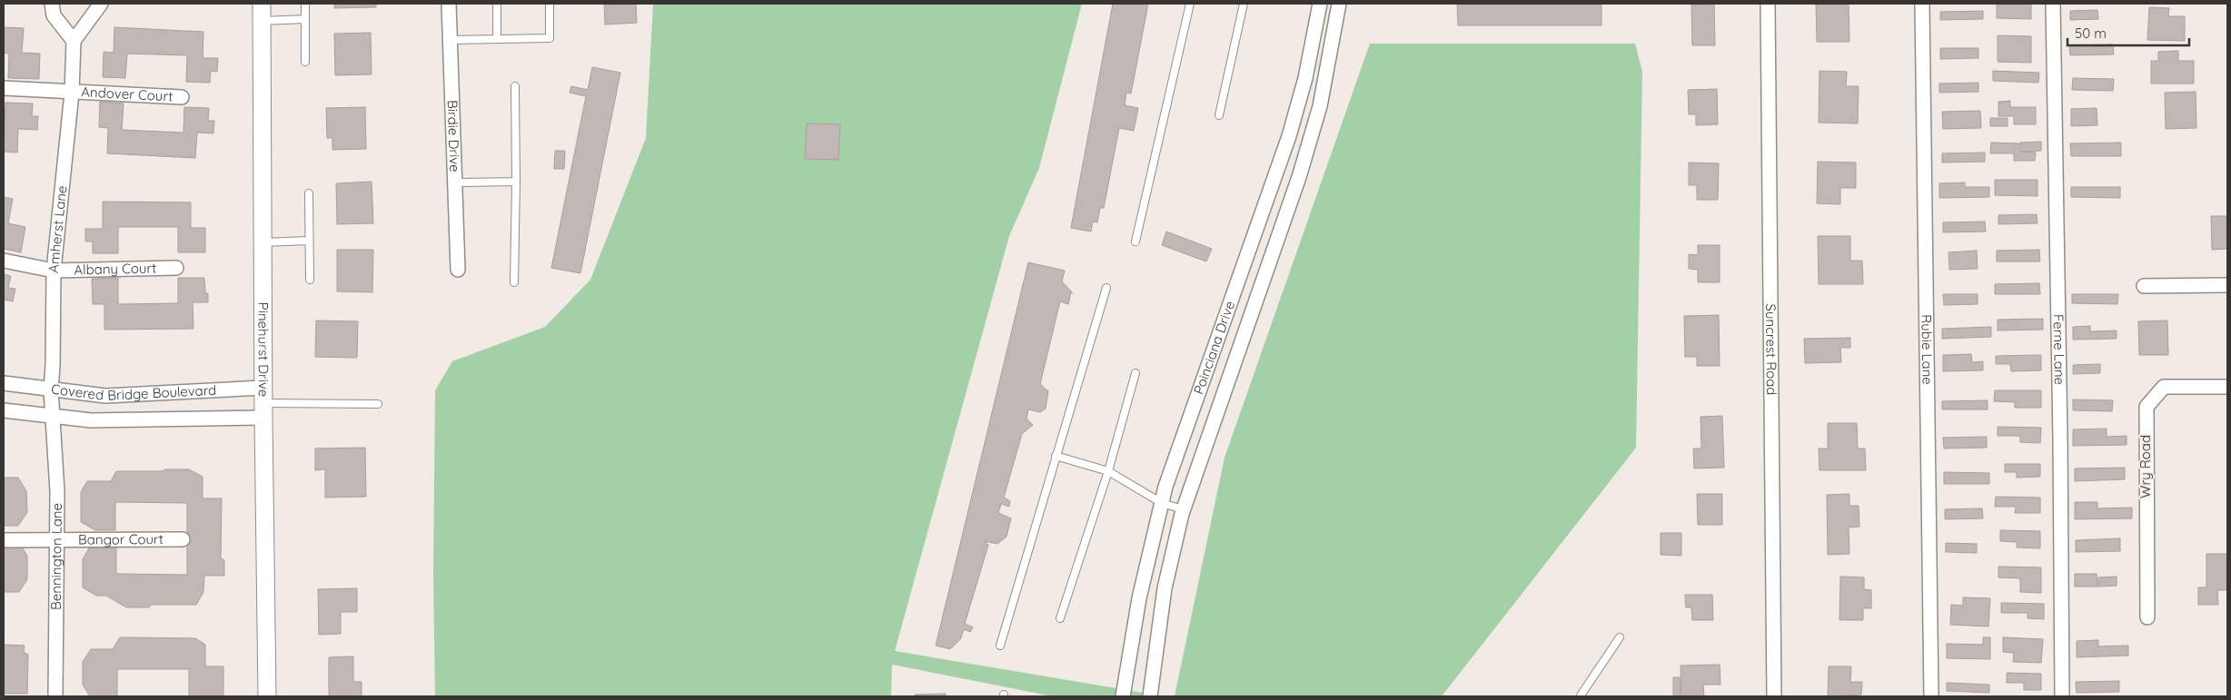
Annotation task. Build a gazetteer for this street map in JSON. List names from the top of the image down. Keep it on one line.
{"streets":{"street":["Andover Court","Birdie Drive","Amherst Lane","Albany Court","Poinciana Drive","Ferne Lane","Pinehurst Drive","Suncrest Road","Rubie Lane","Covered Bridge Boulevard","Wry Road","Bangor Court","Bennington Lane"]},"crossings":[["Andover Court","Amherst Lane"],["Amherst Lane","Albany Court"],["Amherst Lane","Covered Bridge Boulevard"],["Amherst Lane","Bennington Lane"],["Pinehurst Drive","Covered Bridge Boulevard"],["Covered Bridge Boulevard","Bennington Lane"],["Bangor Court","Bennington Lane"]],"scale_bar":"50 m"}
